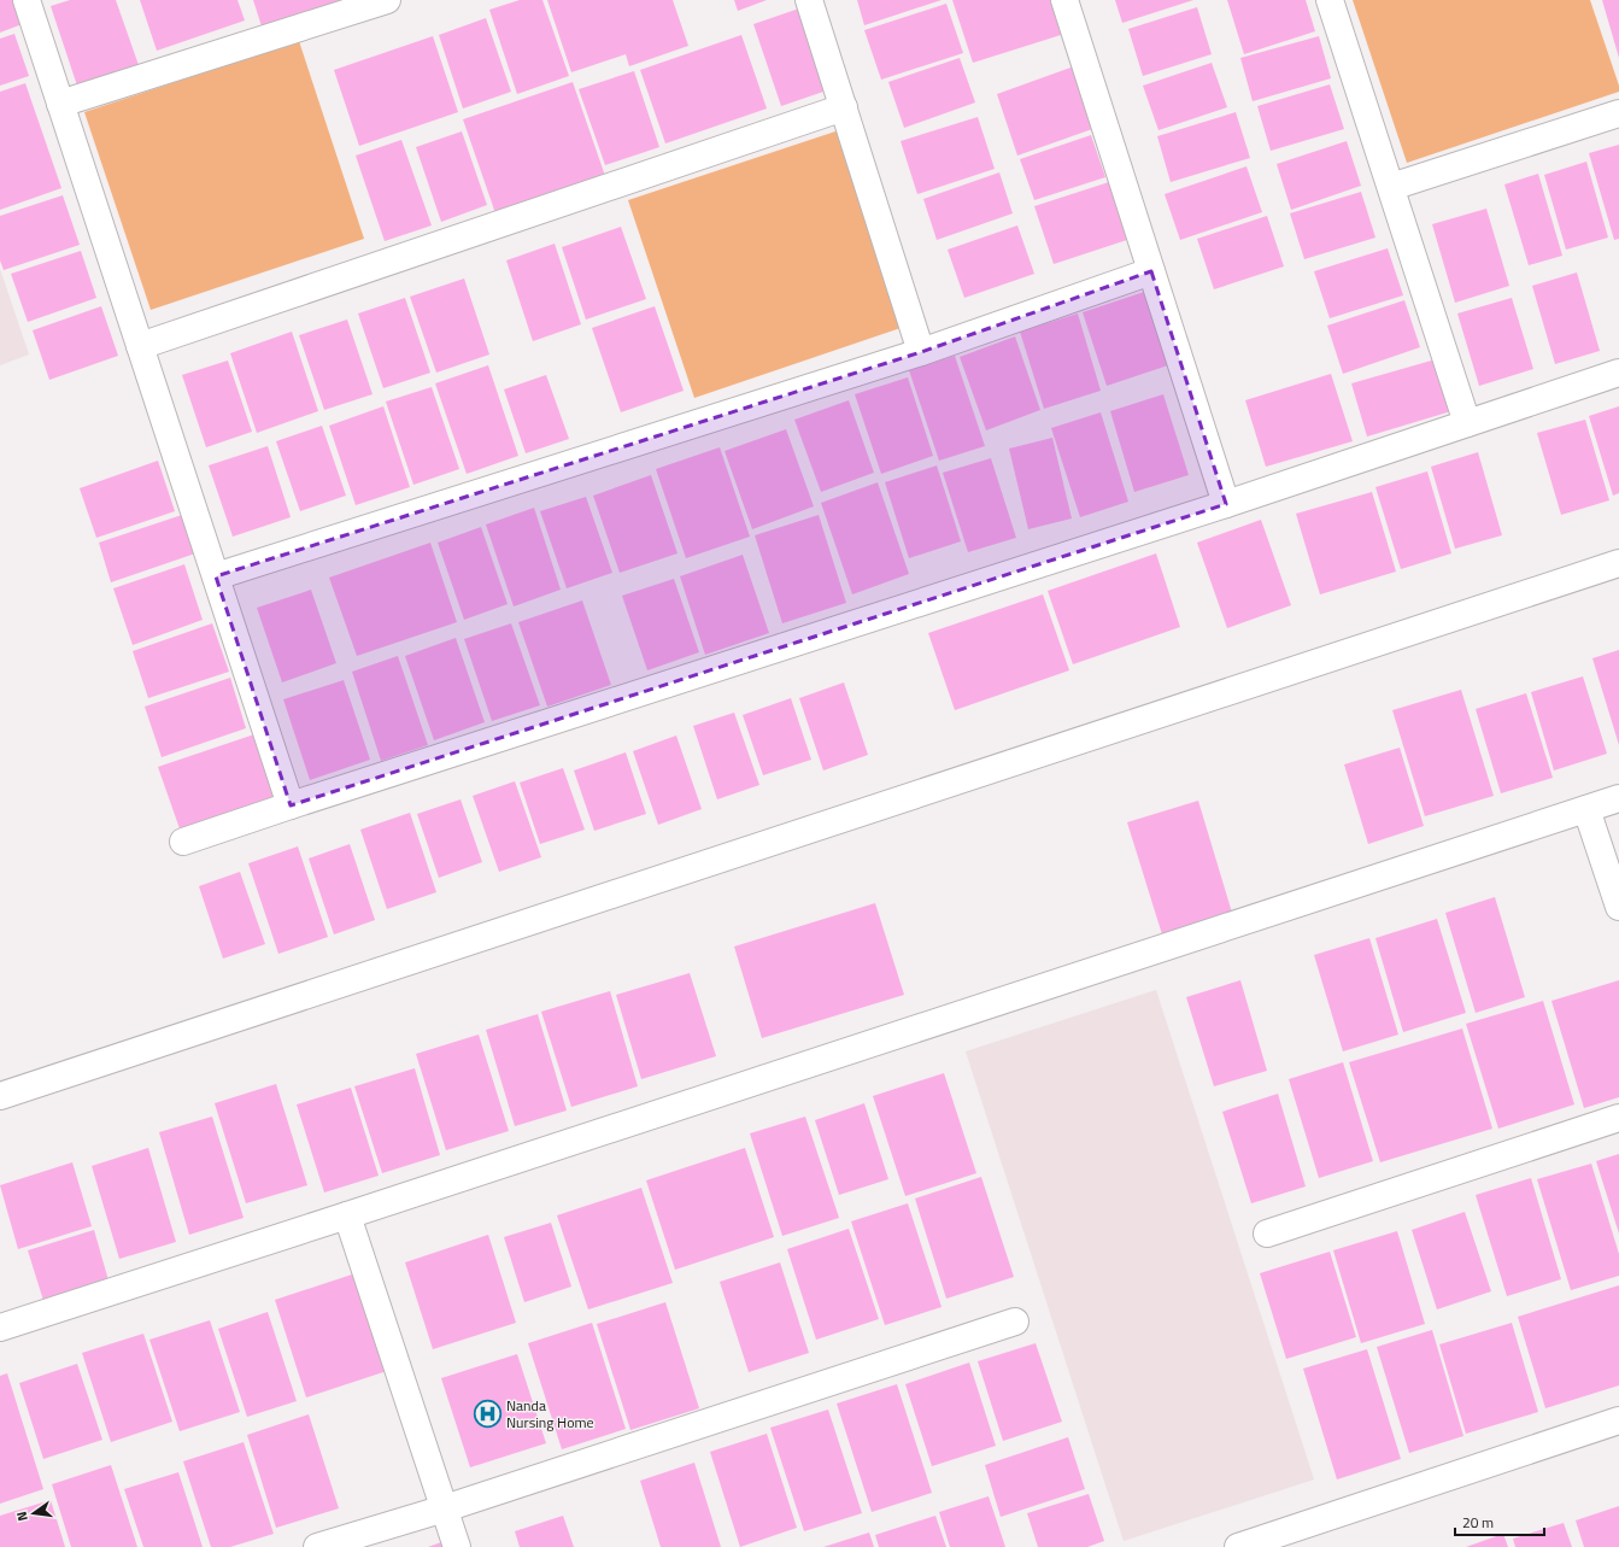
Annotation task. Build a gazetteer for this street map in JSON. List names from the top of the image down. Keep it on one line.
{"places":{"hospital":["Nanda Nursing Home"]},"scale_bar":"20 m","north":"left"}
